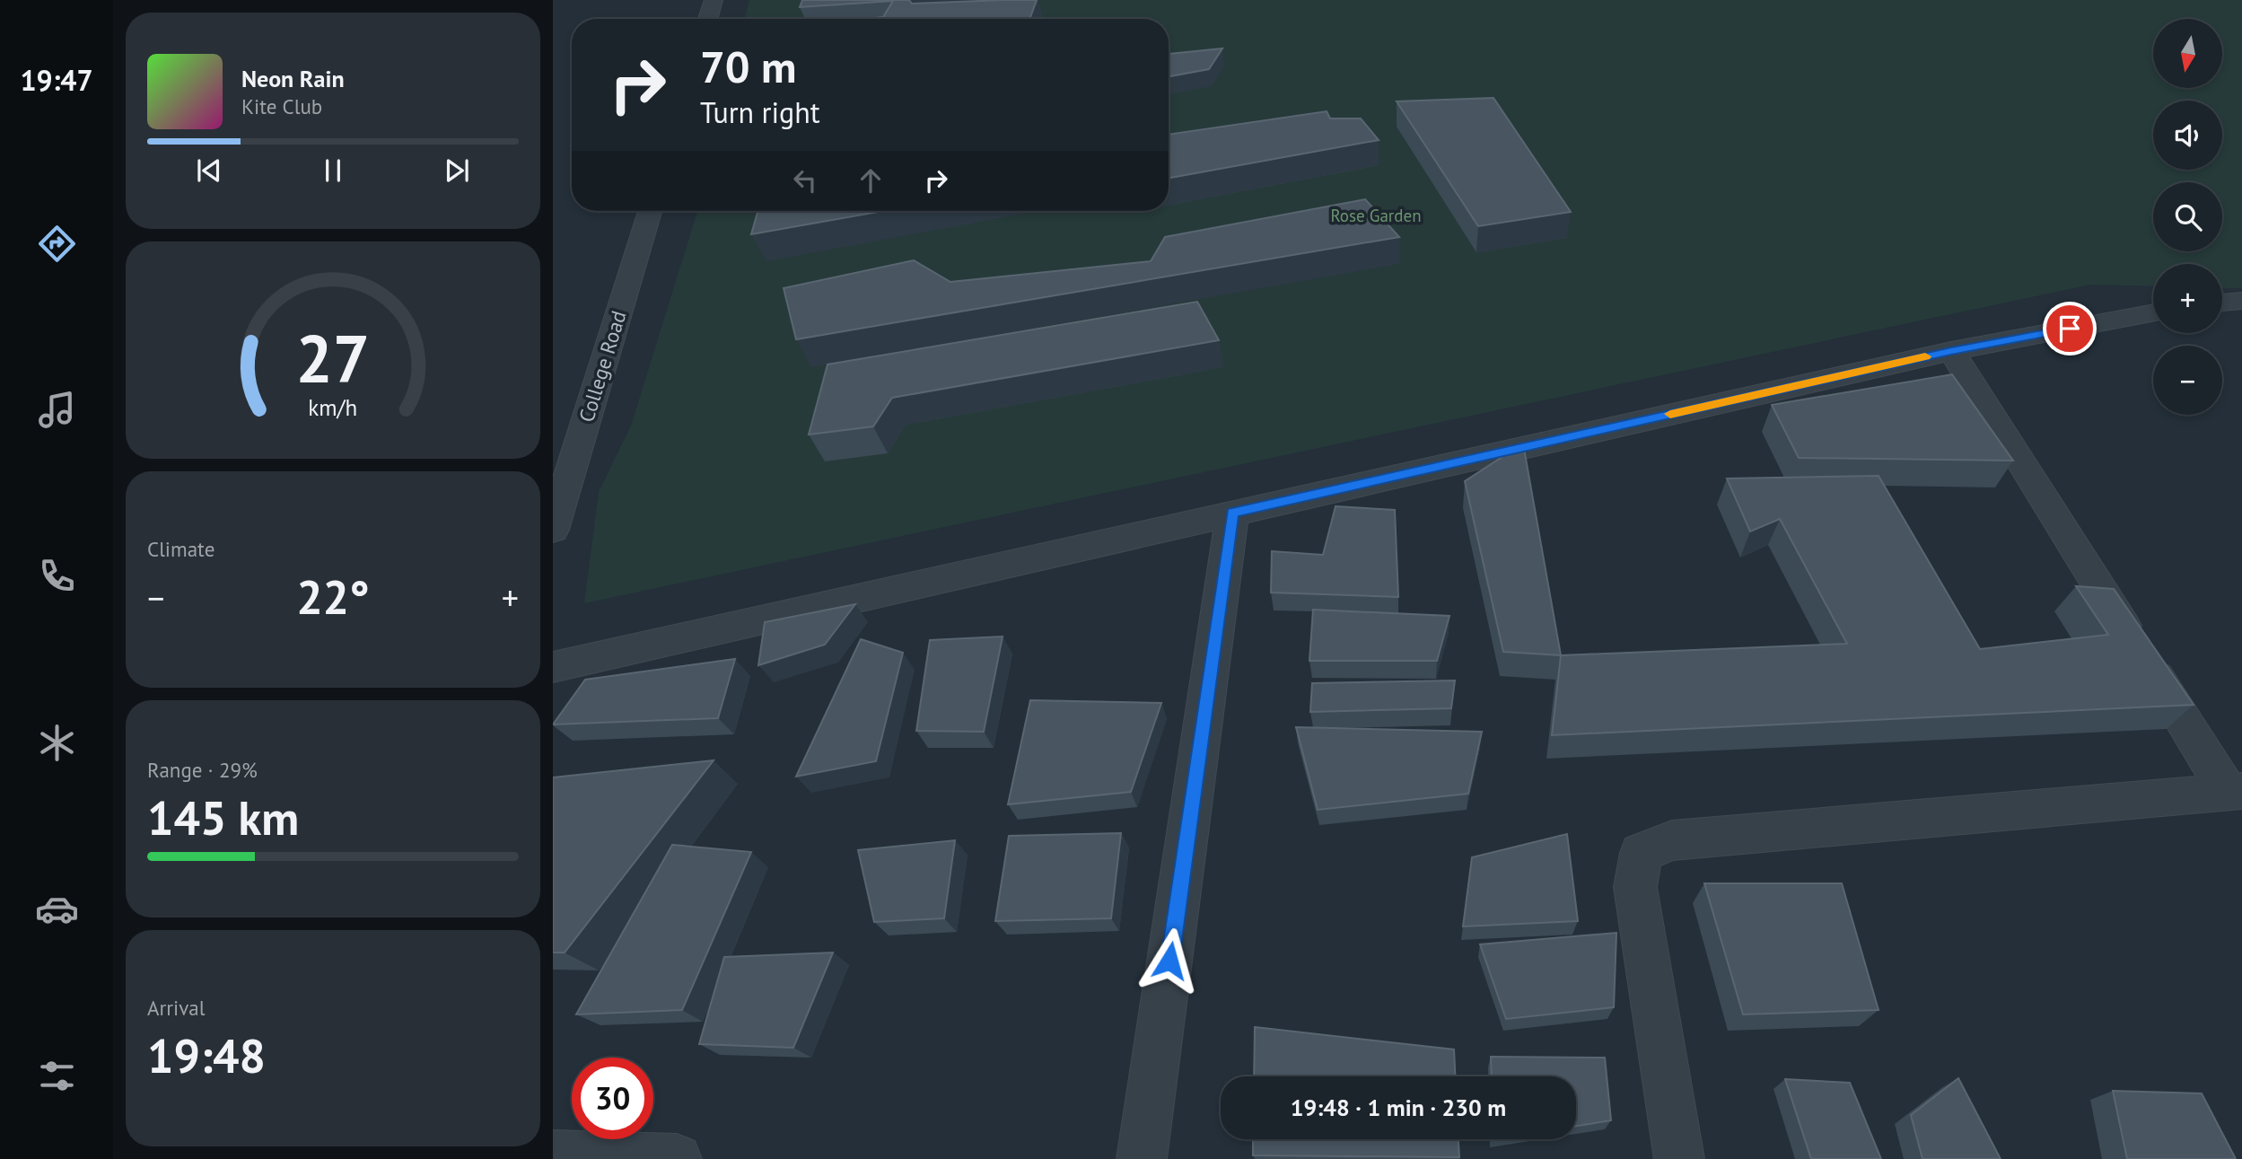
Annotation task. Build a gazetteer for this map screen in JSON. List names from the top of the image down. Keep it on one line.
{"streets":{"street":["College Road"]},"parks":["Rose Garden"],"north":"bottom","page":{"tabs":"19:47","map_buttons":["+","−"],"turn":["70 m","Turn right"],"song":["Neon Rain","Kite Club"],"tile":["Climate",["Range · 29%","145 km"],["Arrival","19:48"]],"heat":["−","22°","+"],"limit":"30","trip":"19:48 · 1 min · 230 m","gauge":["27","km/h"]}}
